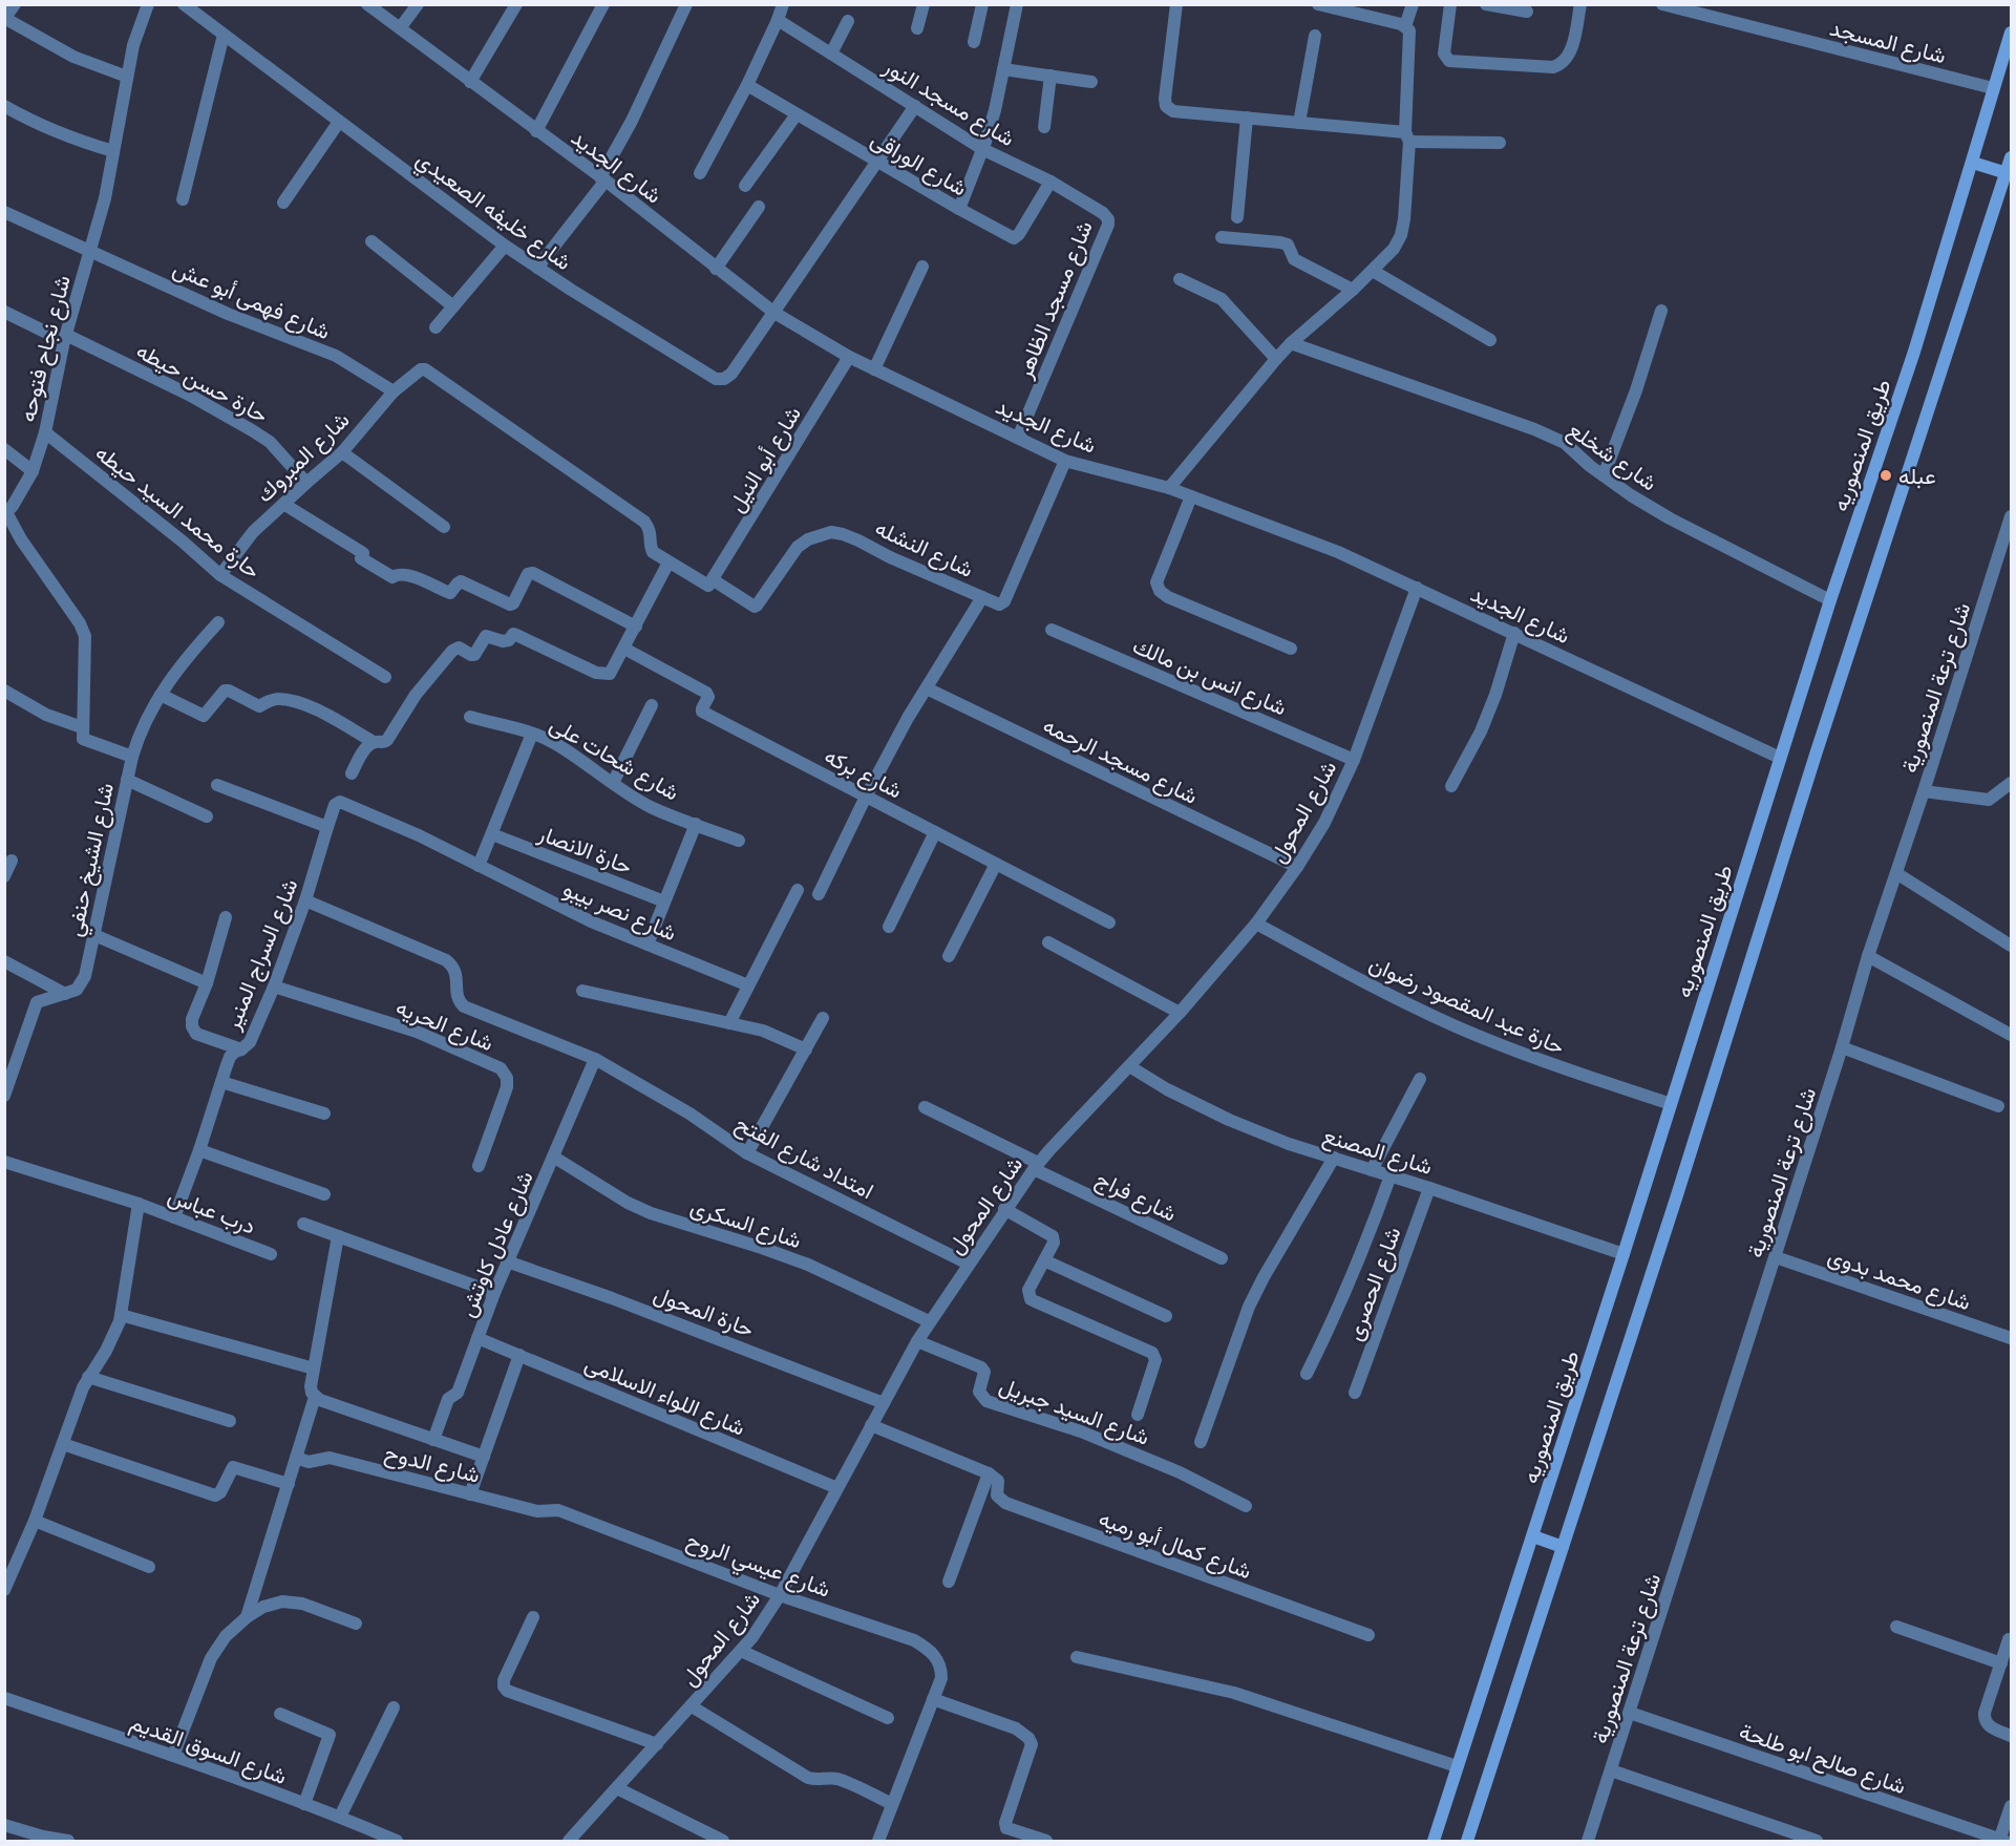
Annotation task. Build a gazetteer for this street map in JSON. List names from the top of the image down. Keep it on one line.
{"streets":{"main road":["طريق المنصوريه"],"street":["شارع المسجد","شارع مسجد النور","شارع الوراقى","شارع الجديد","شارع خليفه الصعيدي","شارع فهمى أبو عش","شارع مسجد الظاهر","شارع نجاح فتوحه","حارة حسن حيطه","شارع شخلع","شارع المبروك","شارع أبو النيل","حارة محمد السيد حيطه","شارع النشله","شارع انس بن مالك","شارع ترعة المنصورية","شارع شحات على","شارع مسجد الرحمه","شارع بركه","شارع المحول","حارة الانصار","شارع الشيخ حنفي","شارع نصر بيبو","شارع السراج المنير","حارة عبد المقصود رضوان","شارع الحريه","شارع المصنع","امتداد شارع الفتح","شارع فراج","درب عباس","شارع السكرى","شارع عادل كاوتش","شارع محمد بدوى","شارع الحصرى","حارة المحول","شارع اللواء الاسلامى","شارع السيد جبريل","شارع الدوح","شارع كمال أبو رميه","شارع عيسي الروح","شارع السوق القديم","شارع صالح ابو طلحة"]},"crossings":[["شارع المسجد","طريق المنصوريه"],["شارع مسجد النور","شارع الوراقى"],["شارع مسجد النور","شارع مسجد الظاهر"],["شارع الجديد","شارع خليفه الصعيدي"],["شارع الجديد","شارع مسجد الظاهر"],["شارع الجديد","طريق المنصوريه"],["شارع الجديد","شارع أبو النيل"],["شارع الجديد","شارع النشله"],["شارع الجديد","شارع المحول"],["شارع فهمى أبو عش","شارع نجاح فتوحه"],["شارع فهمى أبو عش","شارع المبروك"],["شارع نجاح فتوحه","حارة حسن حيطه"],["شارع نجاح فتوحه","حارة محمد السيد حيطه"],["حارة حسن حيطه","شارع المبروك"],["طريق المنصوريه","شارع شخلع"],["طريق المنصوريه","حارة عبد المقصود رضوان"],["طريق المنصوريه","شارع المصنع"],["شارع المبروك","حارة محمد السيد حيطه"],["شارع أبو النيل","شارع النشله"],["شارع انس بن مالك","شارع المحول"],["شارع ترعة المنصورية","شارع محمد بدوى"],["شارع ترعة المنصورية","شارع صالح ابو طلحة"],["شارع مسجد الرحمه","شارع المحول"],["شارع المحول","حارة عبد المقصود رضوان"],["شارع المحول","شارع المصنع"],["شارع المحول","امتداد شارع الفتح"],["شارع المحول","شارع فراج"],["شارع المحول","شارع السكرى"],["شارع المحول","حارة المحول"],["شارع المحول","شارع اللواء الاسلامى"],["شارع المحول","شارع السيد جبريل"],["شارع المحول","شارع عيسي الروح"],["شارع نصر بيبو","شارع السراج المنير"],["شارع السراج المنير","شارع الحريه"],["شارع السراج المنير","امتداد شارع الفتح"],["شارع السراج المنير","درب عباس"],["شارع المصنع","شارع الحصرى"],["امتداد شارع الفتح","شارع عادل كاوتش"],["شارع السكرى","شارع عادل كاوتش"],["شارع عادل كاوتش","حارة المحول"],["شارع عادل كاوتش","شارع اللواء الاسلامى"],["شارع الدوح","شارع عيسي الروح"]],"places":["عبله"]}
